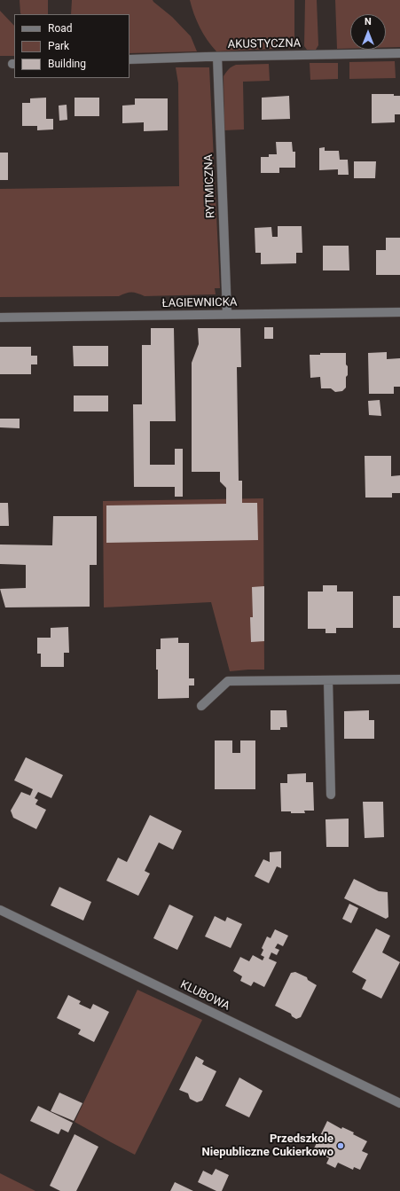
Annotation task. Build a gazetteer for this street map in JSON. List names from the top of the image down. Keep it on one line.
{"streets":{"street":["AKUSTYCZNA","RYTMICZNA","ŁAGIEWNICKA","KLUBOWA"]},"crossings":[["AKUSTYCZNA","RYTMICZNA"],["RYTMICZNA","ŁAGIEWNICKA"]],"places":["Przedszkole Niepubliczne Cukierkowo"],"legend":["Road","Park","Building"],"north":"top"}
